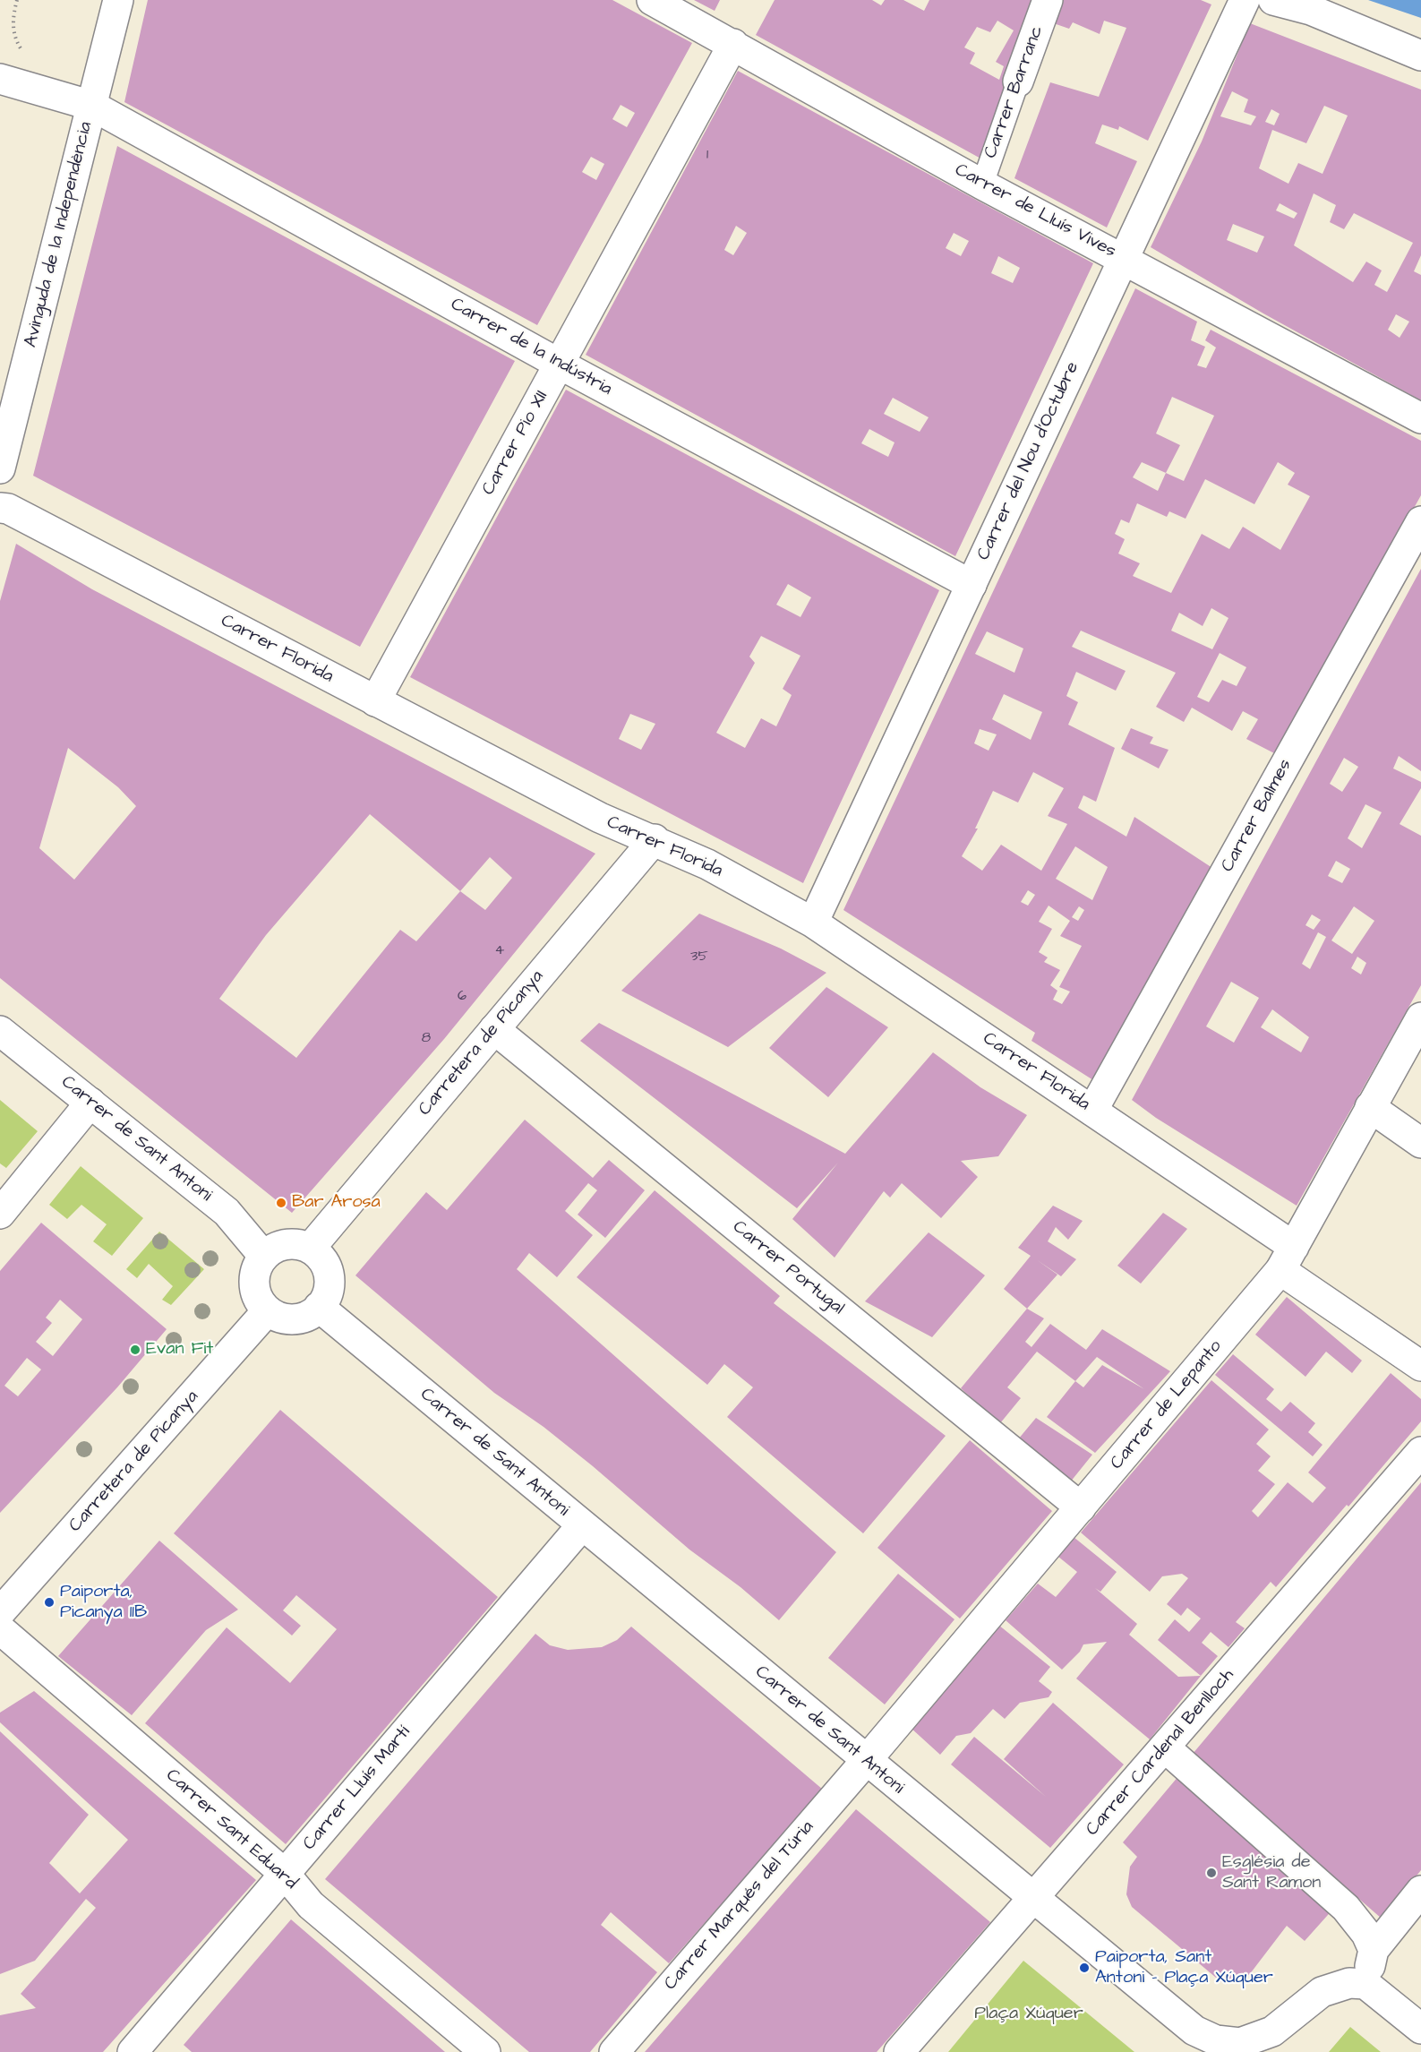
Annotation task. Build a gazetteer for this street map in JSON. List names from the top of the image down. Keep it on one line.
{"streets":{"street":["Carrer Barranc","Carrer de Lluís Vives","Avinguda de la Independència","Carrer de la Indústria","Carrer Pio XII","Carrer del Nou d'Octubre","Carrer Florida","Carrer Balmes","Carretera de Picanya","Carrer de Sant Antoni","Carrer Portugal","Carrer de Lepanto","Carrer Cardenal Benlloch","Carrer Lluís Martí","Carrer Sant Eduard","Carrer Marqués del Túria"]},"crossings":[["Carrer Barranc","Carrer de Lluís Vives"],["Carrer de Lluís Vives","Carrer Pio XII"],["Carrer de Lluís Vives","Carrer del Nou d'Octubre"],["Avinguda de la Independència","Carrer de la Indústria"],["Carrer de la Indústria","Carrer Pio XII"],["Carrer de la Indústria","Carrer del Nou d'Octubre"],["Carrer Pio XII","Carrer Florida"],["Carrer del Nou d'Octubre","Carrer Florida"],["Carrer Florida","Carrer Balmes"],["Carrer Florida","Carretera de Picanya"],["Carrer Florida","Carrer de Lepanto"],["Carretera de Picanya","Carrer de Sant Antoni"],["Carretera de Picanya","Carrer Portugal"],["Carrer de Sant Antoni","Carrer de Lepanto"],["Carrer de Sant Antoni","Carrer Cardenal Benlloch"],["Carrer de Sant Antoni","Carrer Lluís Martí"],["Carrer de Sant Antoni","Carrer Marqués del Túria"],["Carrer Portugal","Carrer de Lepanto"],["Carrer de Lepanto","Carrer Marqués del Túria"],["Carrer Lluís Martí","Carrer Sant Eduard"]],"parks":["Plaça Xúquer"],"places":["Bar Arosa","Evan Fit","Paiporta, Picanya 11B","Església de Sant Ramon","Paiporta, Sant Antoni - Plaça Xúquer"],"house_numbers":["1","4","35","6","8"]}
